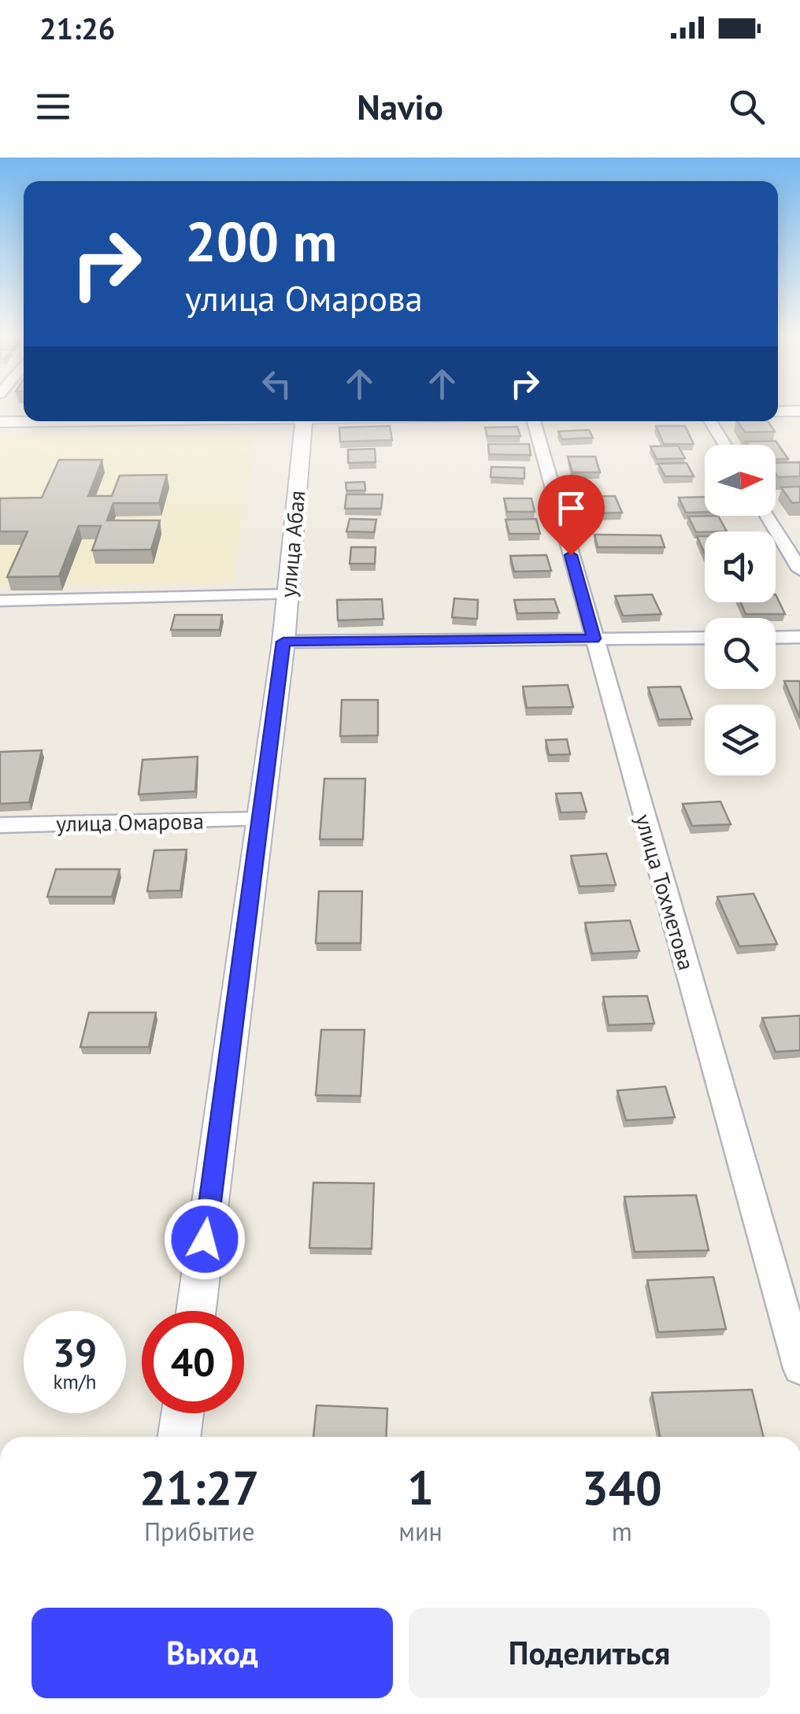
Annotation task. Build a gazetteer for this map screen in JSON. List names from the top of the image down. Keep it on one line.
{"streets":{"street":["улица Абая","улица Омарова","улица Тохметова"]},"crossings":[["улица Абая","улица Омарова"]],"north":"right","page":{"status":"21:26","header":"Navio","turn":["200 m","улица Омарова"],"speed":"39 km/h","limit":"40","eta":["21:27","Прибытие","1","мин","340","m"],"buttons":["Выход","Поделиться"]}}
